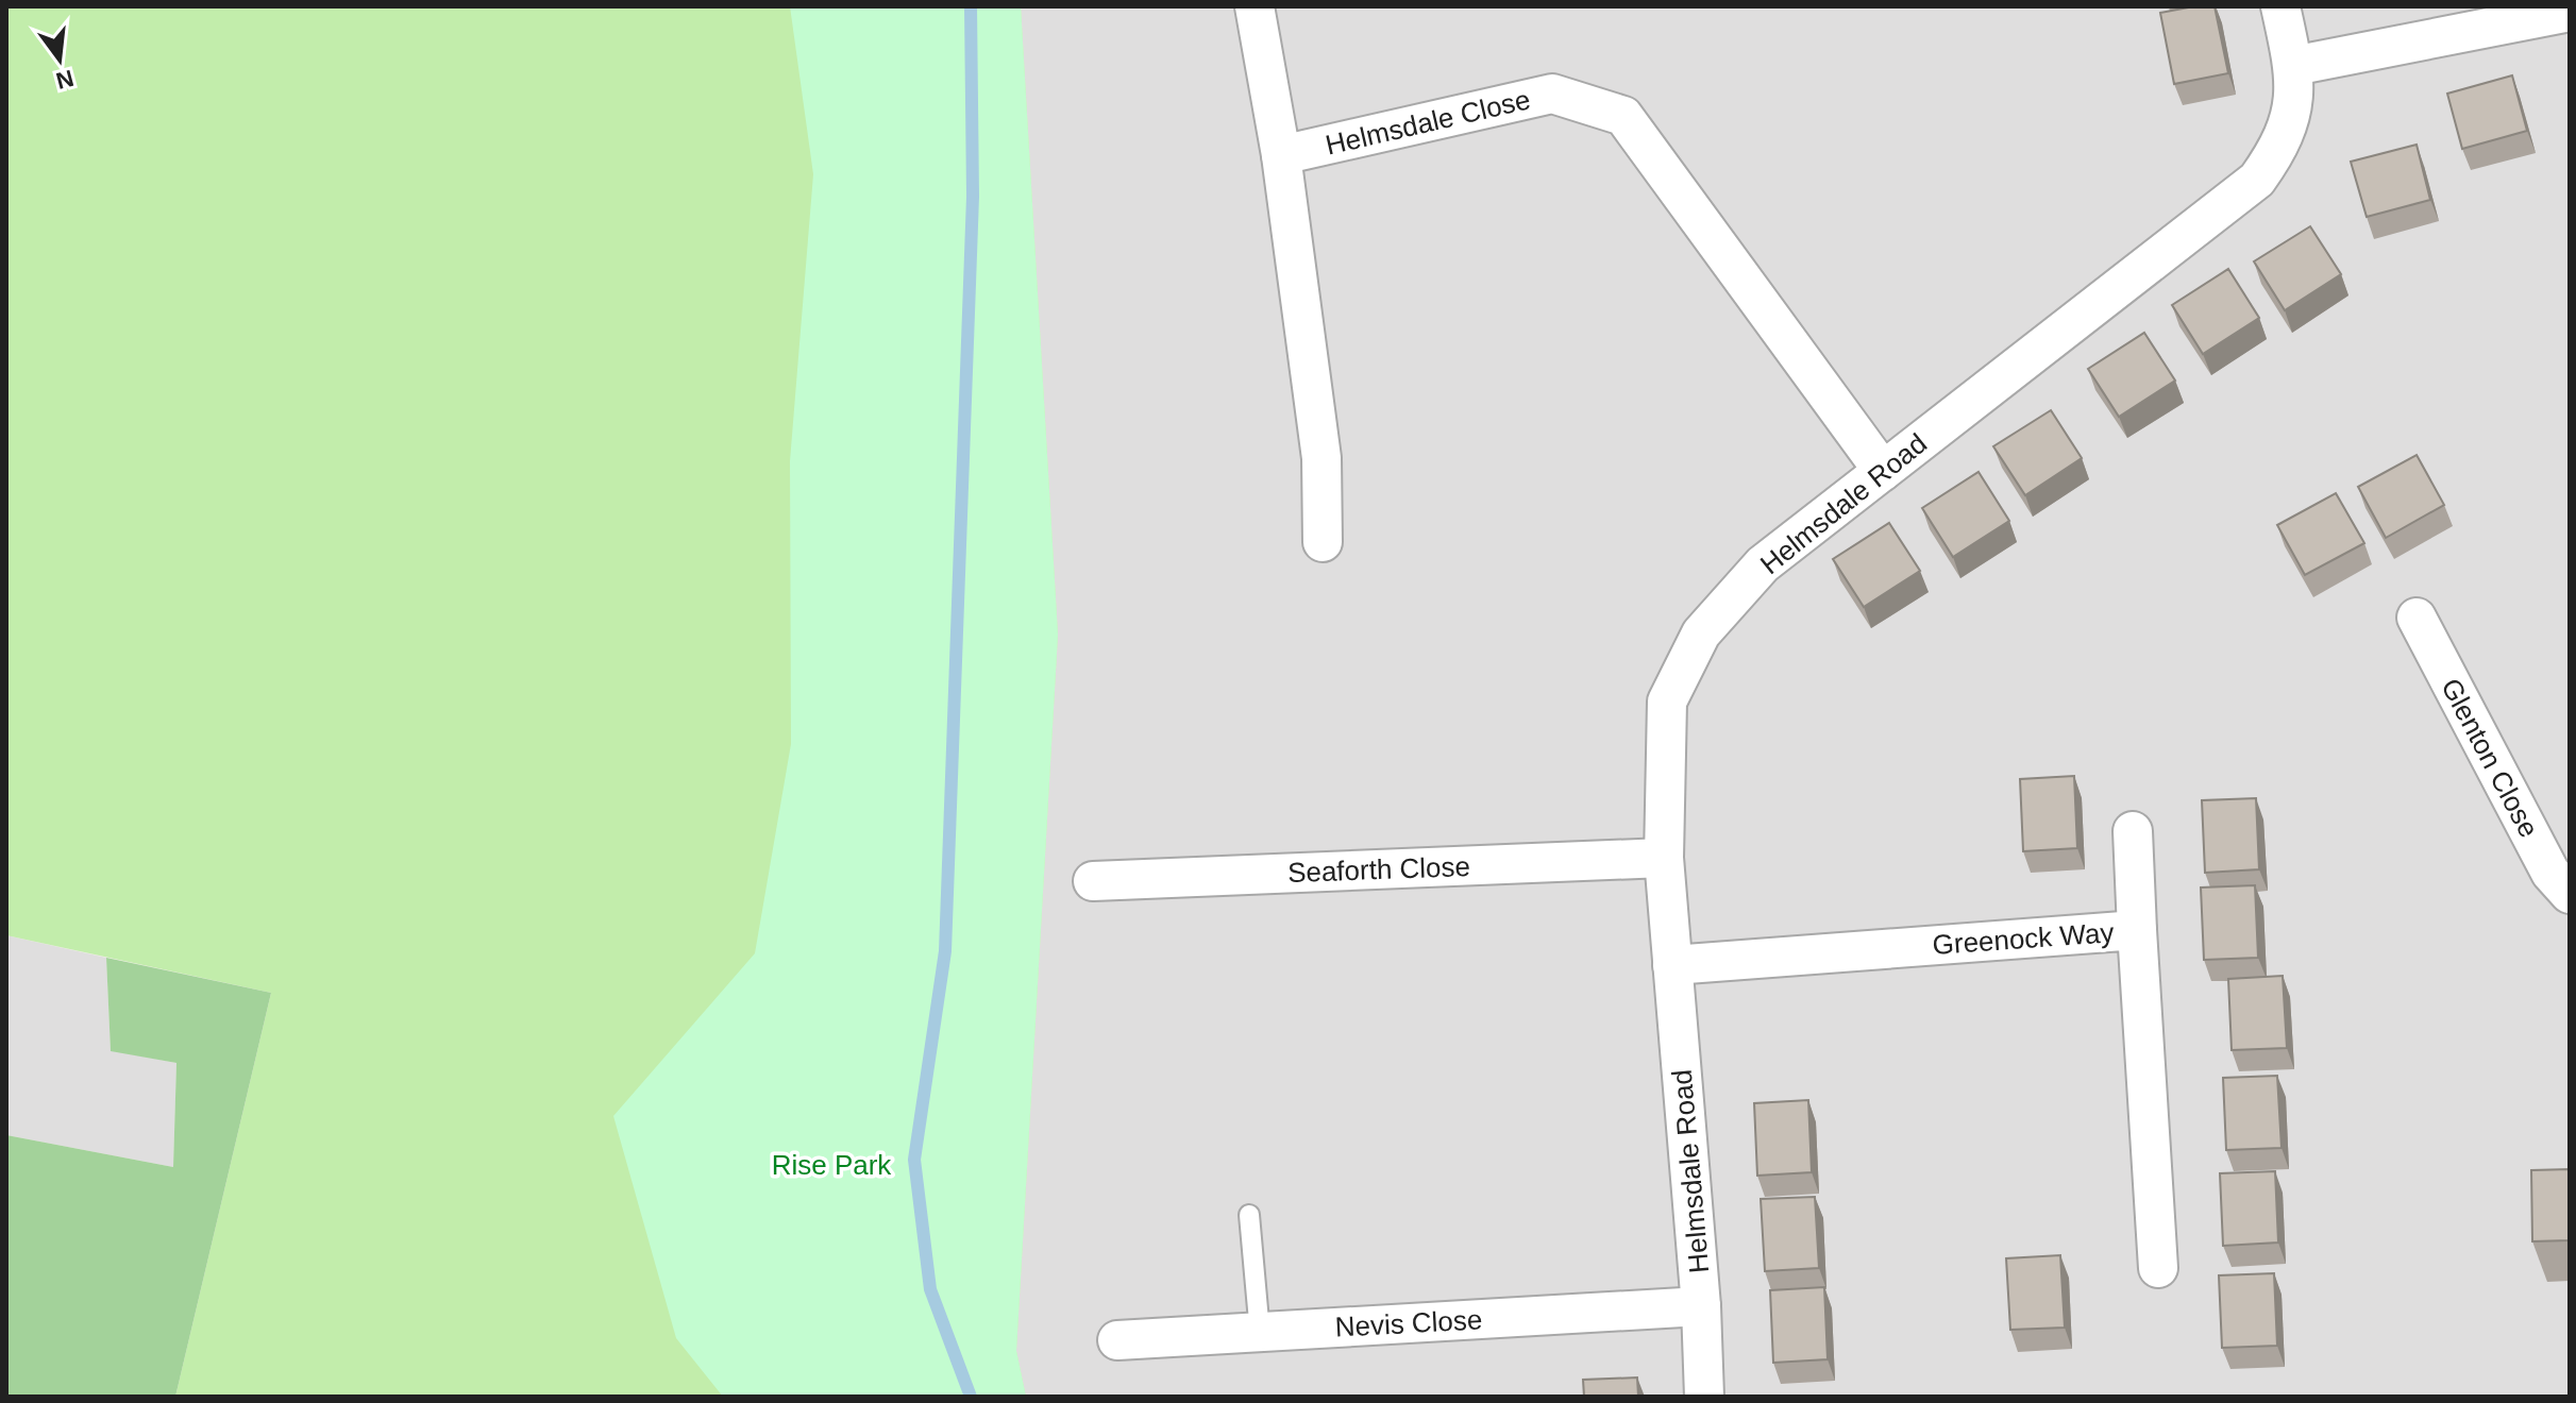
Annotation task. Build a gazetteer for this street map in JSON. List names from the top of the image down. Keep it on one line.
{"streets":{"street":["Helmsdale Close","Helmsdale Road","Glenton Close","Seaforth Close","Greenock Way","Nevis Close"]},"crossings":[["Helmsdale Close","Helmsdale Road"],["Helmsdale Road","Seaforth Close"],["Helmsdale Road","Greenock Way"],["Helmsdale Road","Nevis Close"]],"parks":["Rise Park"],"north":"bottom"}
